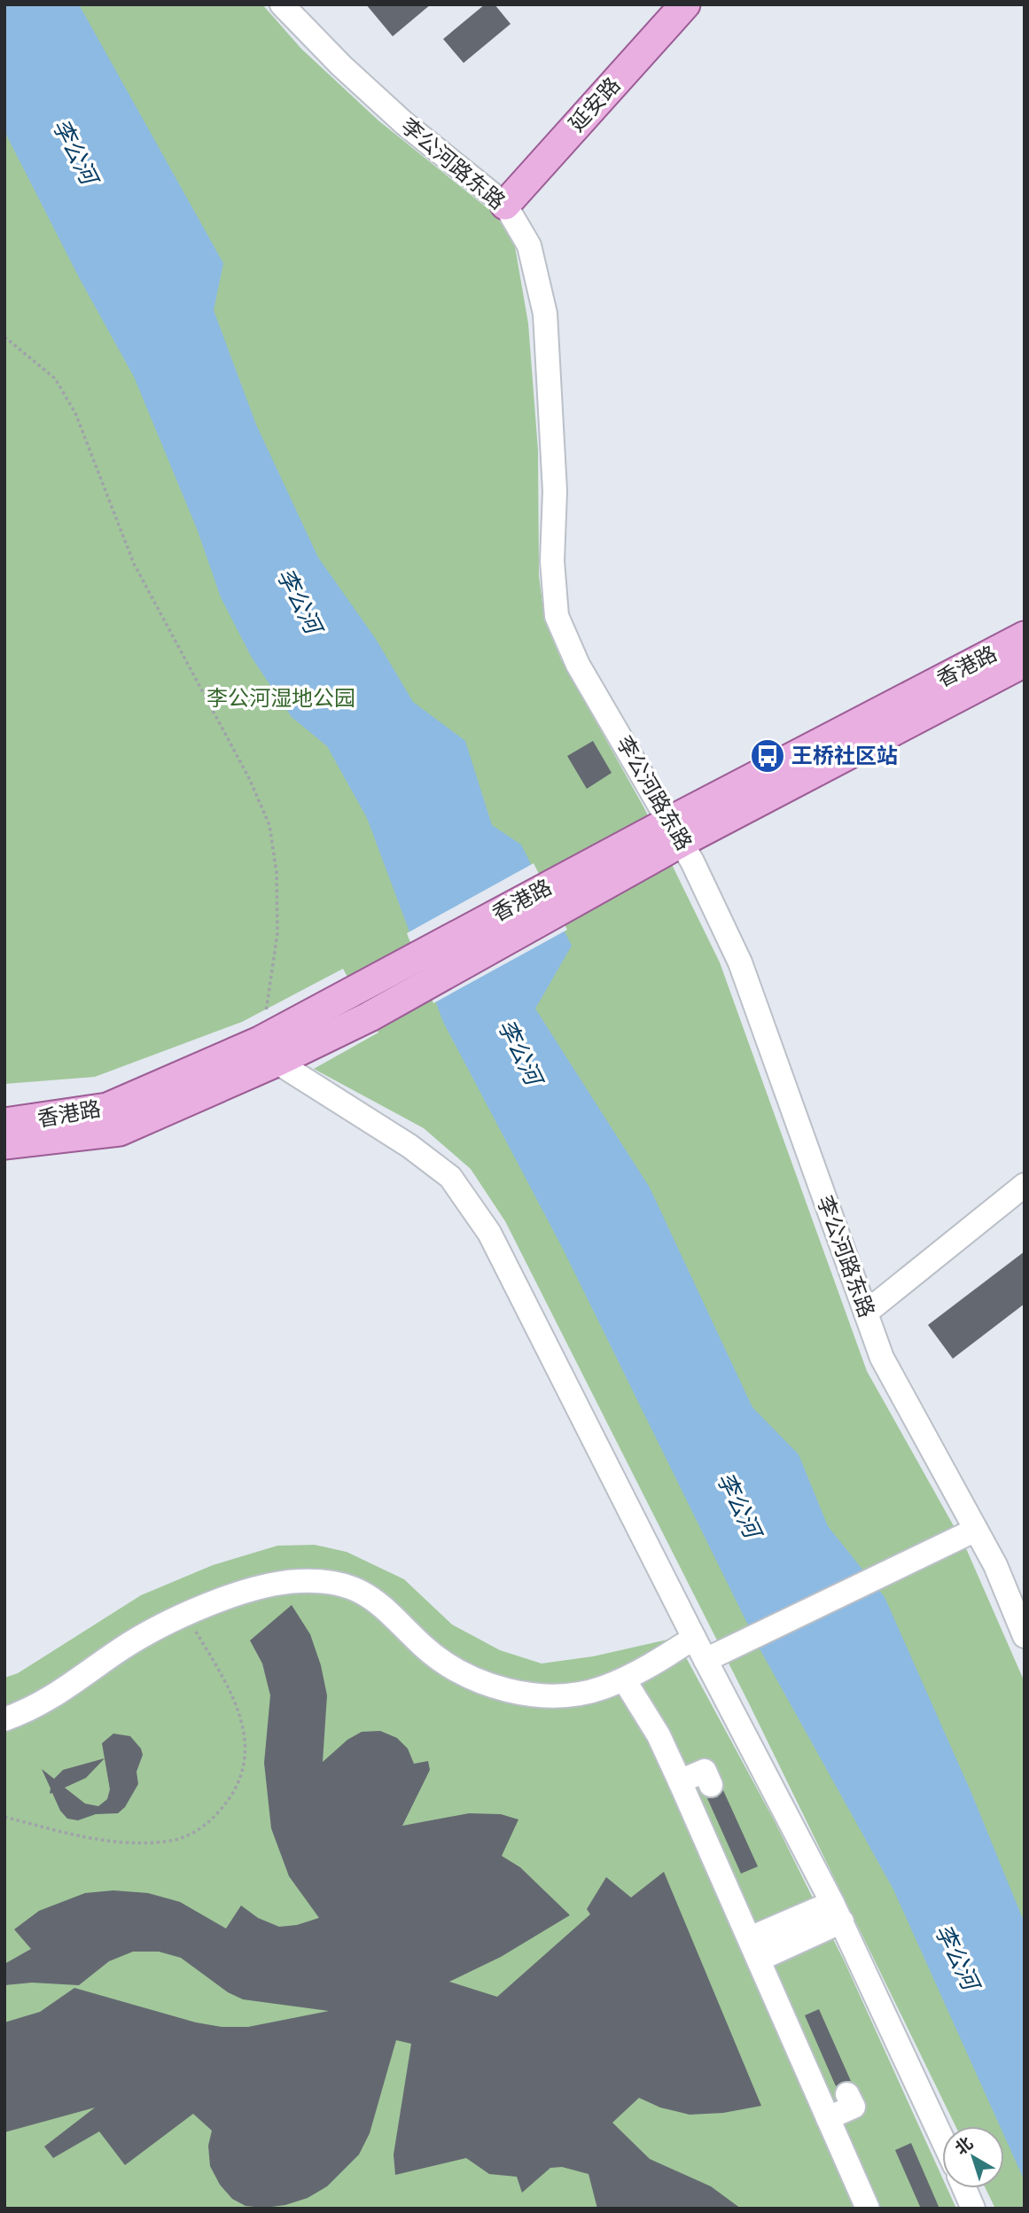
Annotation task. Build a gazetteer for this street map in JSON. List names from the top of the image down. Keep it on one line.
{"streets":{"main road":["延安路","香港路"],"street":["李公河路东路"]},"crossings":[["延安路","李公河路东路"],["李公河路东路","香港路"]],"water":["李公河"],"parks":["李公河湿地公园"],"places":{"bus stop":["王桥社区站"]},"north":"top left"}
